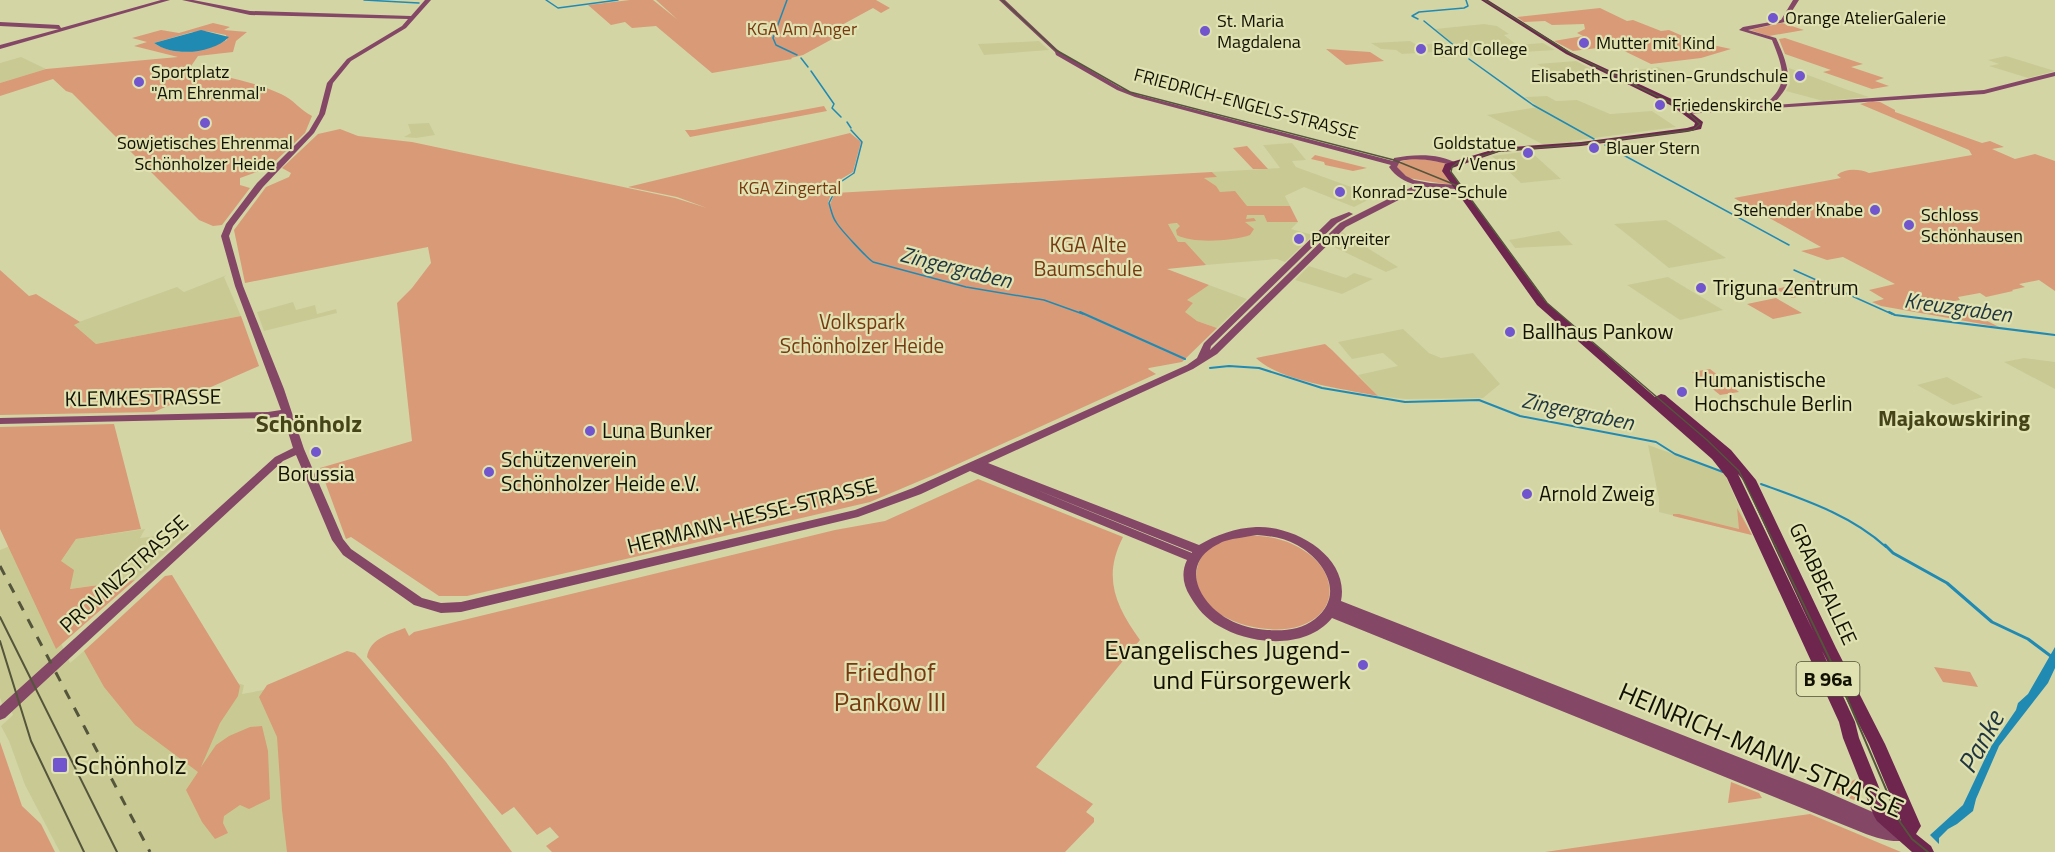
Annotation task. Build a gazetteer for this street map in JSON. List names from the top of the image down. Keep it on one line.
{"streets":{"main road":["FRIEDRICH-ENGELS-STRASSE","KLEMKESTRASSE","HERMANN-HESSE-STRASSE","PROVINZSTRASSE","GRABBEALLEE","B 96a","HEINRICH-MANN-STRASSE"]},"crossings":[["HERMANN-HESSE-STRASSE","PROVINZSTRASSE"],["GRABBEALLEE","HEINRICH-MANN-STRASSE"]],"districts":["Majakowskiring","Schönholz"],"water":["Zingergraben","Kreuzgraben","Panke"],"parks":["KGA Am Anger","KGA Zingertal","KGA Alte Baumschule","Volkspark Schönholzer Heide","Friedhof Pankow III"],"places":{"other":["Orange AtelierGalerie","St. Maria Magdalena","Mutter mit Kind","Bard College","Elisabeth-Christinen-Grundschule","Sportplatz \"Am Ehrenmal\"","Friedenskirche","Sowjetisches Ehrenmal Schönholzer Heide","Blauer Stern","Goldstatue / Venus","Konrad-Zuse-Schule","Stehender Knabe","Schloss Schönhausen","Ponyreiter","Triguna Zentrum","Ballhaus Pankow","Humanistische Hochschule Berlin","Luna Bunker","Borussia","Schützenverein Schönholzer Heide e.V.","Arnold Zweig","Evangelisches Jugend- und Fürsorgewerk"],"transit":["Schönholz"]}}
